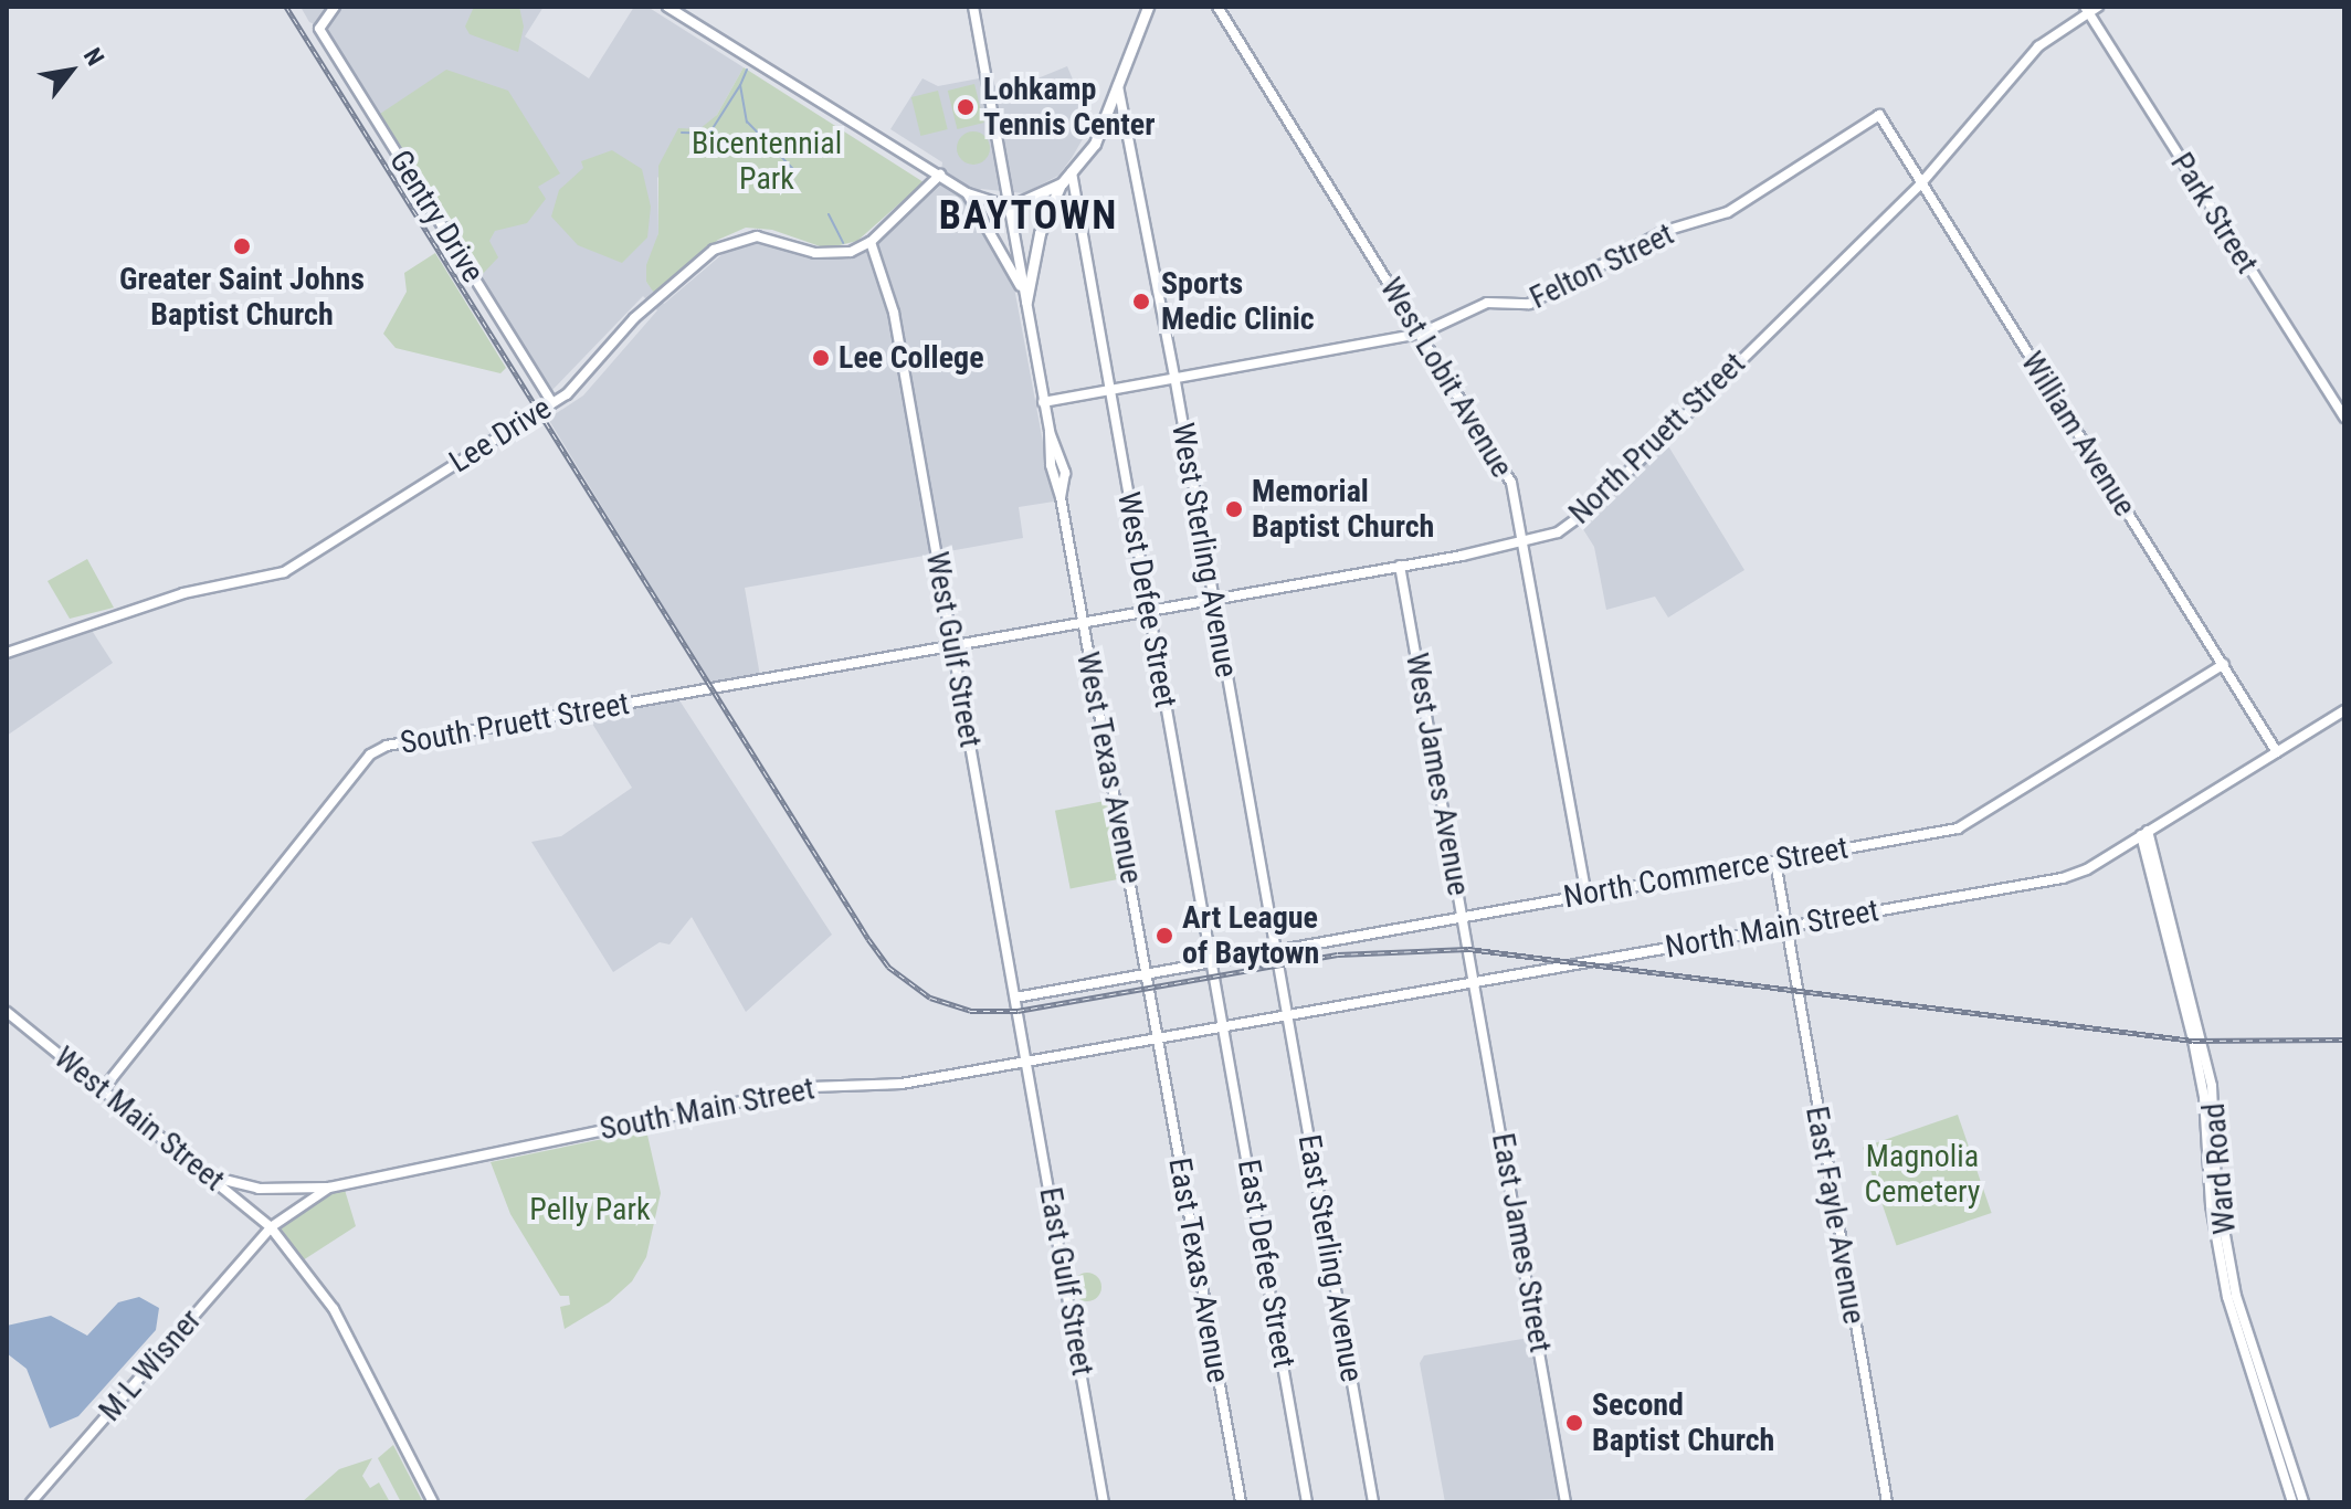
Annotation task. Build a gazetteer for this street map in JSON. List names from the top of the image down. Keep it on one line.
{"streets":{"street":["Park Street","Gentry Drive","Felton Street","West Lobit Avenue","William Avenue","Lee Drive","North Pruett Street","West Sterling Avenue","West Defee Street","West Gulf Street","South Pruett Street","West Texas Avenue","West James Avenue","North Commerce Street","North Main Street","South Main Street","West Main Street","Ward Road","East Fayle Avenue","East James Street","East Sterling Avenue","East Defee Street","East Texas Avenue","East Gulf Street","M L Wisner"]},"crossings":[["Park Street","North Pruett Street"],["Gentry Drive","Lee Drive"],["Felton Street","West Lobit Avenue"],["Felton Street","William Avenue"],["Felton Street","West Sterling Avenue"],["Felton Street","West Defee Street"],["Felton Street","West Texas Avenue"],["West Lobit Avenue","North Pruett Street"],["West Lobit Avenue","North Commerce Street"],["William Avenue","North Pruett Street"],["William Avenue","North Commerce Street"],["William Avenue","North Main Street"],["Lee Drive","West Gulf Street"],["North Pruett Street","West Sterling Avenue"],["North Pruett Street","West Defee Street"],["North Pruett Street","South Pruett Street"],["North Pruett Street","West Texas Avenue"],["North Pruett Street","West James Avenue"],["West Sterling Avenue","North Commerce Street"],["West Sterling Avenue","North Main Street"],["West Sterling Avenue","East Sterling Avenue"],["West Defee Street","North Commerce Street"],["West Defee Street","North Main Street"],["West Defee Street","East Defee Street"],["West Gulf Street","South Pruett Street"],["West Gulf Street","North Commerce Street"],["West Gulf Street","South Main Street"],["West Gulf Street","East Gulf Street"],["South Pruett Street","West Texas Avenue"],["South Pruett Street","West Main Street"],["West Texas Avenue","North Commerce Street"],["West Texas Avenue","North Main Street"],["West Texas Avenue","South Main Street"],["West Texas Avenue","East Texas Avenue"],["West James Avenue","North Commerce Street"],["West James Avenue","North Main Street"],["West James Avenue","East James Street"],["North Commerce Street","East Fayle Avenue"],["North Main Street","South Main Street"],["North Main Street","Ward Road"],["North Main Street","East Fayle Avenue"],["North Main Street","East James Street"],["North Main Street","East Sterling Avenue"],["North Main Street","East Defee Street"],["North Main Street","East Texas Avenue"],["South Main Street","West Main Street"],["South Main Street","East Texas Avenue"],["South Main Street","East Gulf Street"],["South Main Street","M L Wisner"],["West Main Street","M L Wisner"]],"districts":["BAYTOWN"],"parks":["Bicentennial Park","Magnolia Cemetery","Pelly Park"],"places":["Lohkamp Tennis Center","Greater Saint Johns Baptist Church","Sports Medic Clinic","Lee College","Memorial Baptist Church","Art League of Baytown","Second Baptist Church"],"north":"top right"}
